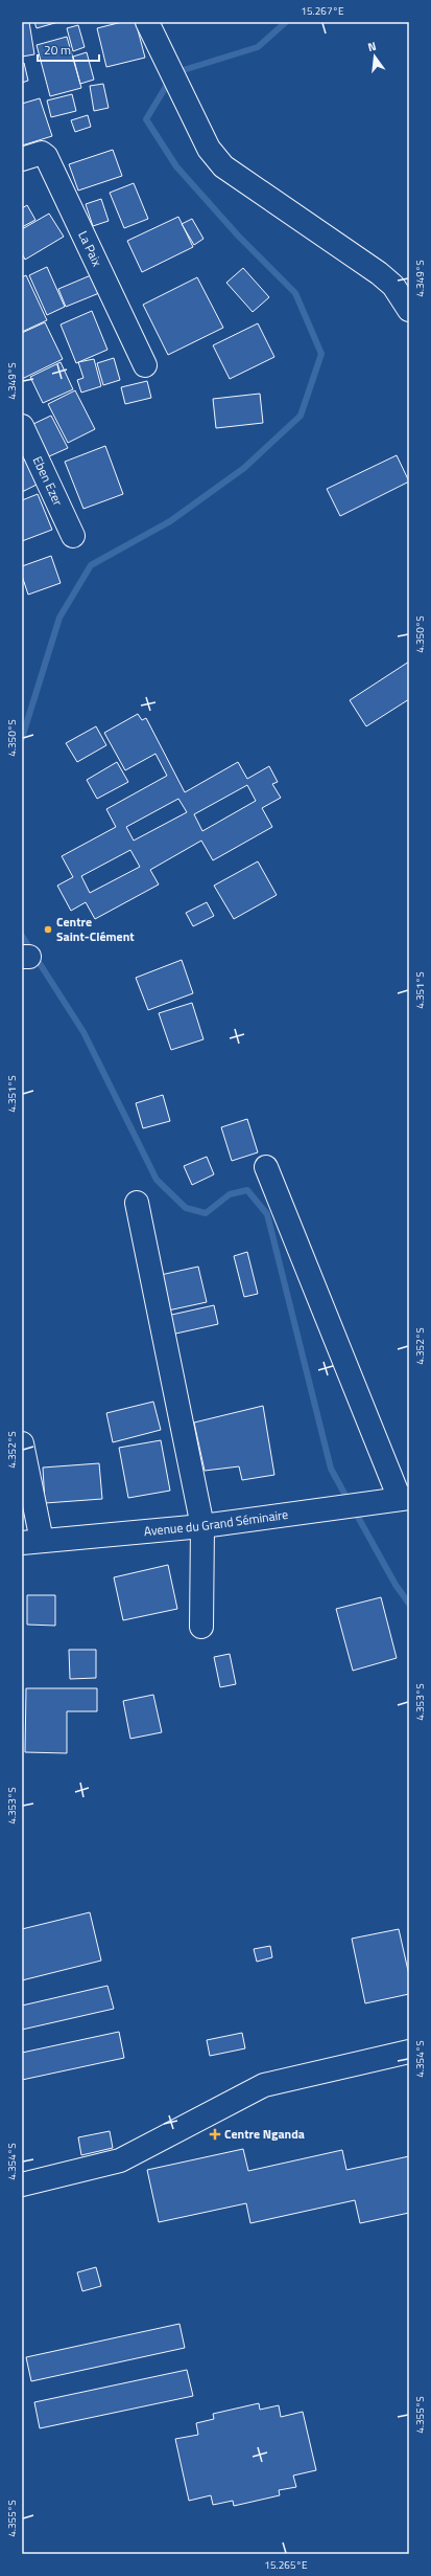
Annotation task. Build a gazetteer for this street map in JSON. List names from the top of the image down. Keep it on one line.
{"streets":{"street":["La Paix","Eben Ezer","Avenue du Grand Séminaire"]},"places":{"other":["Centre Saint-Clément"],"health":["Centre Nganda"]},"scale_bar":"20 m","north":"top","coordinates":["15.267°E","4.349°S","4.350°S","4.351°S","4.352°S","4.353°S","4.354°S","4.355°S","15.265°E"]}
